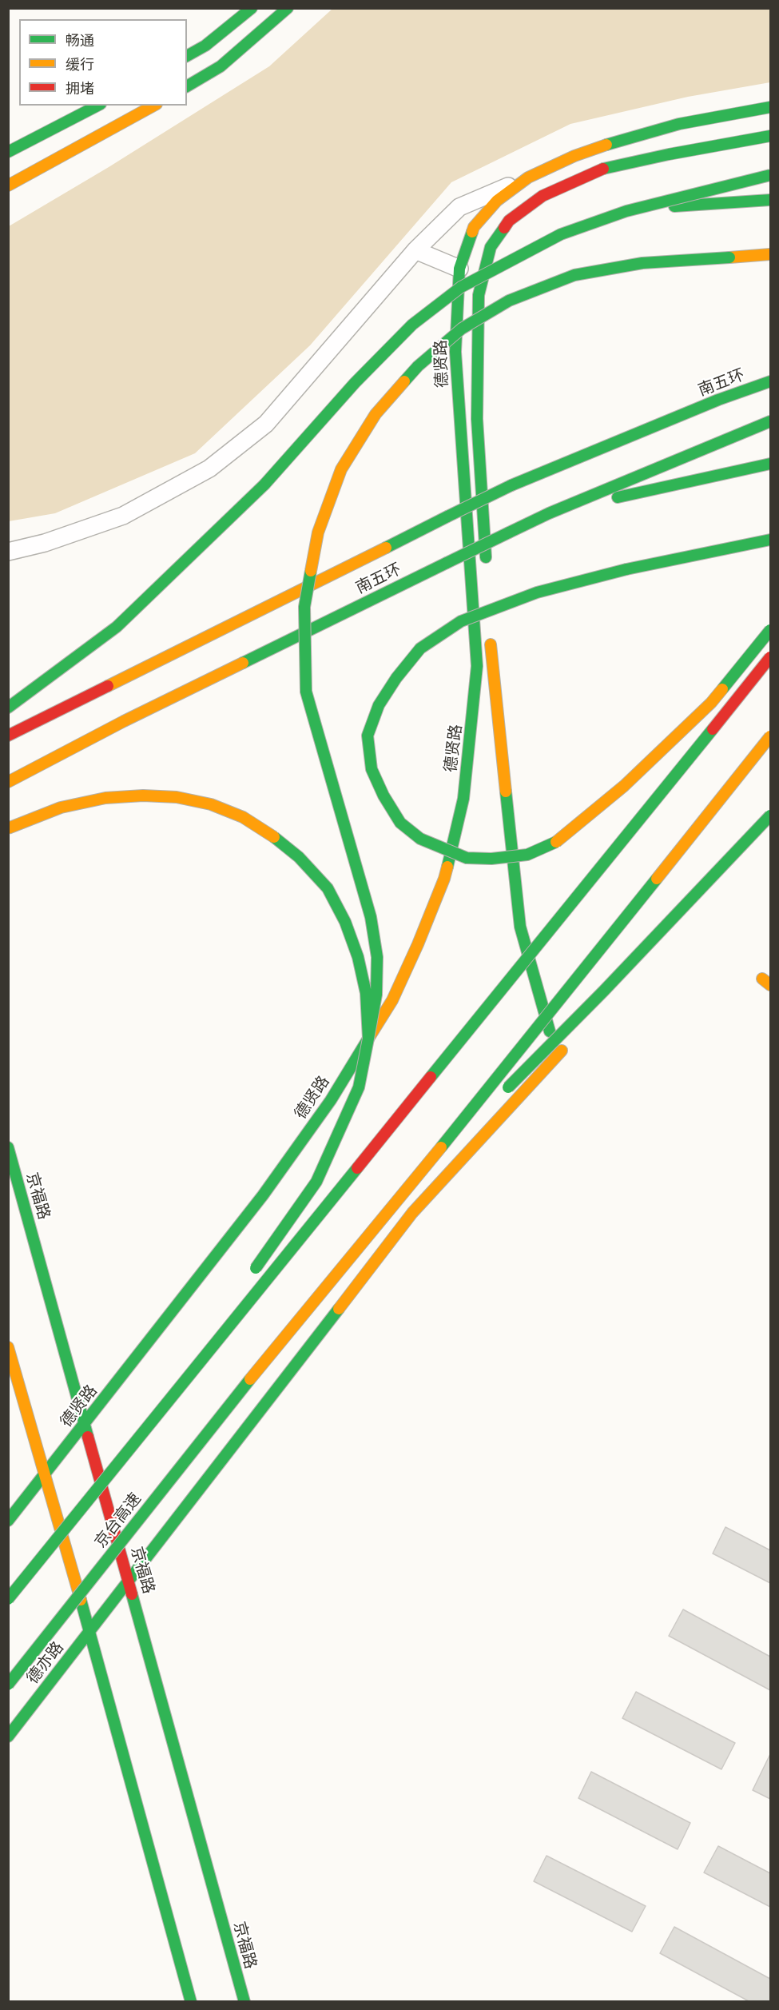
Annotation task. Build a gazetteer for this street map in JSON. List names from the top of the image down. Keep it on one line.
{"streets":{"main road":["德贤路","南五环","京福路","京台高速","德亦路"]},"crossings":[["德贤路","京福路"]],"legend":["畅通","缓行","拥堵"]}
